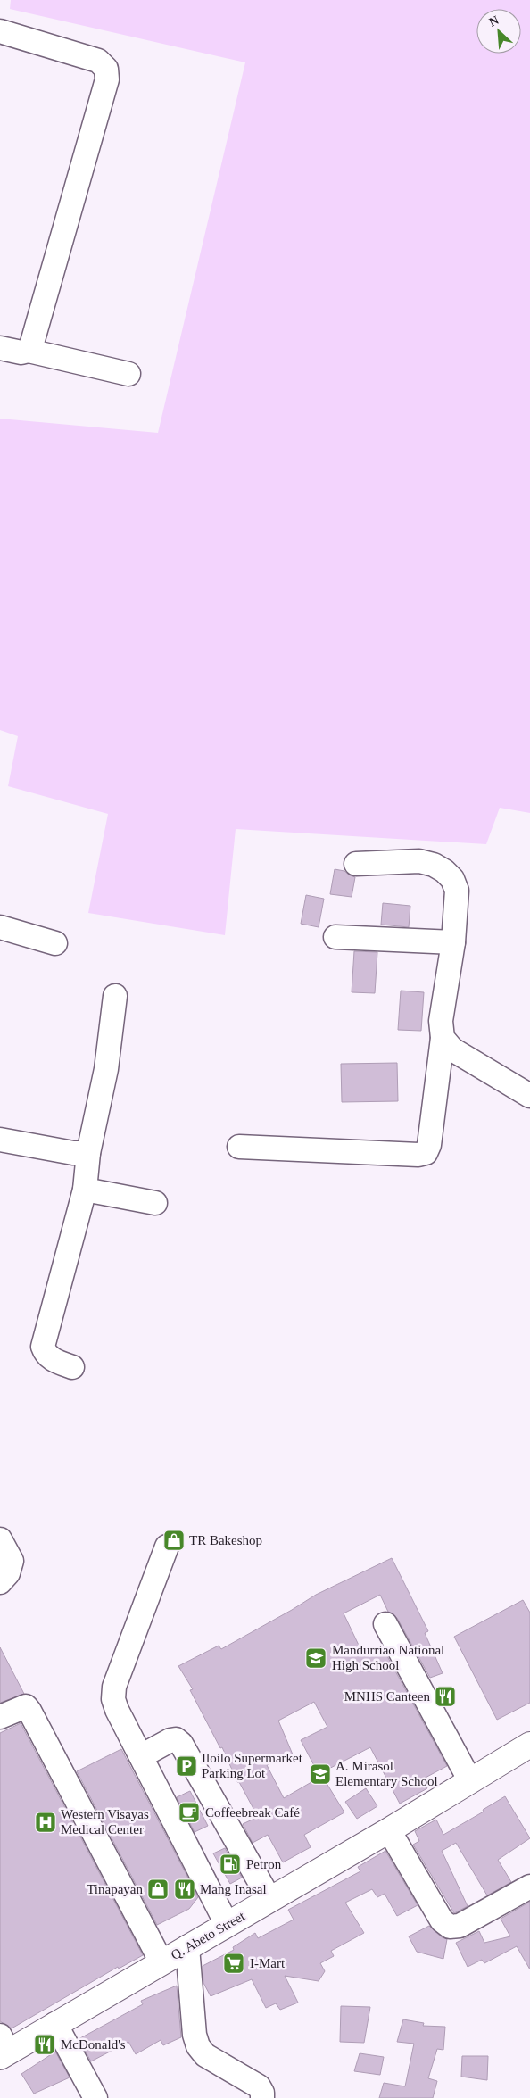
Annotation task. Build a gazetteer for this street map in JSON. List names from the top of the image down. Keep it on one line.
{"streets":{"main road":["Q. Abeto Street"]},"places":{"shop":["TR Bakeshop","Tinapayan"],"school or university":["Mandurriao National High School","A. Mirasol Elementary School"],"restaurant":["MNHS Canteen","Mang Inasal","McDonald's"],"parking":["Iloilo Supermarket Parking Lot"],"cafe":["Coffeebreak Café"],"hospital":["Western Visayas Medical Center"],"fuel station":["Petron"],"supermarket":["I-Mart"]},"north":"top left"}
